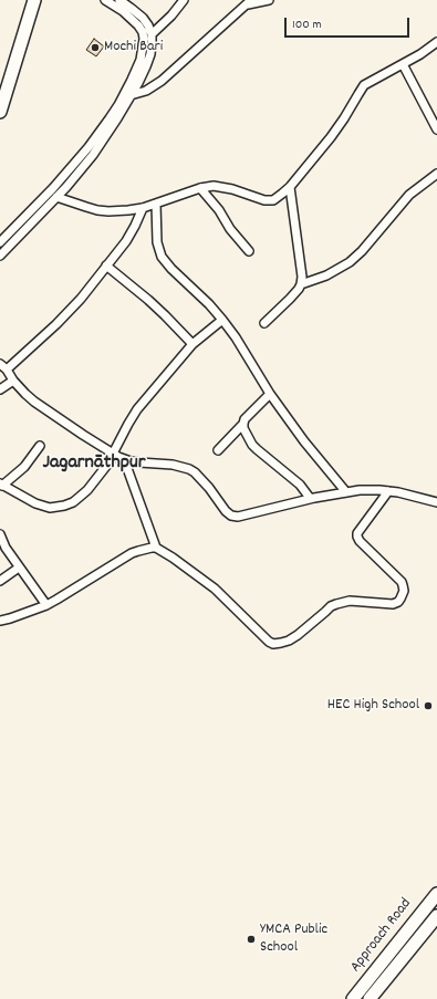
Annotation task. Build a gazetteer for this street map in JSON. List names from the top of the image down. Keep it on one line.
{"streets":{"street":["Approach Road"]},"districts":["Jagarnāthpur"],"places":["Mochi Bari","HEC High School","YMCA Public School"],"scale_bar":"100 m"}
